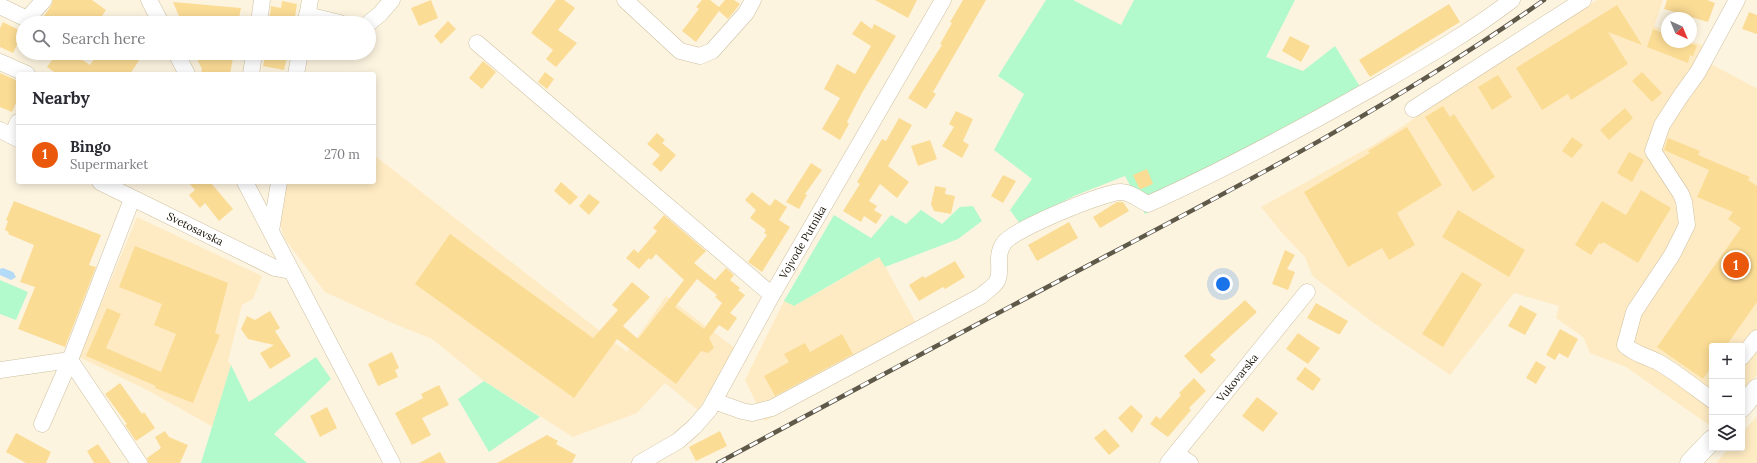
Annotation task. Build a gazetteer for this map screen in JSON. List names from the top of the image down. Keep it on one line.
{"streets":{"street":["Svetosavska","Vojvode Putnika","Vukovarska"]},"north":"bottom right","page":{"search":"Search here","heading":"Nearby","list":[{"mark":"1","name":"Bingo","note":"Supermarket","value":"270 m"}],"pins":"1","map_buttons":["+","−"]}}
